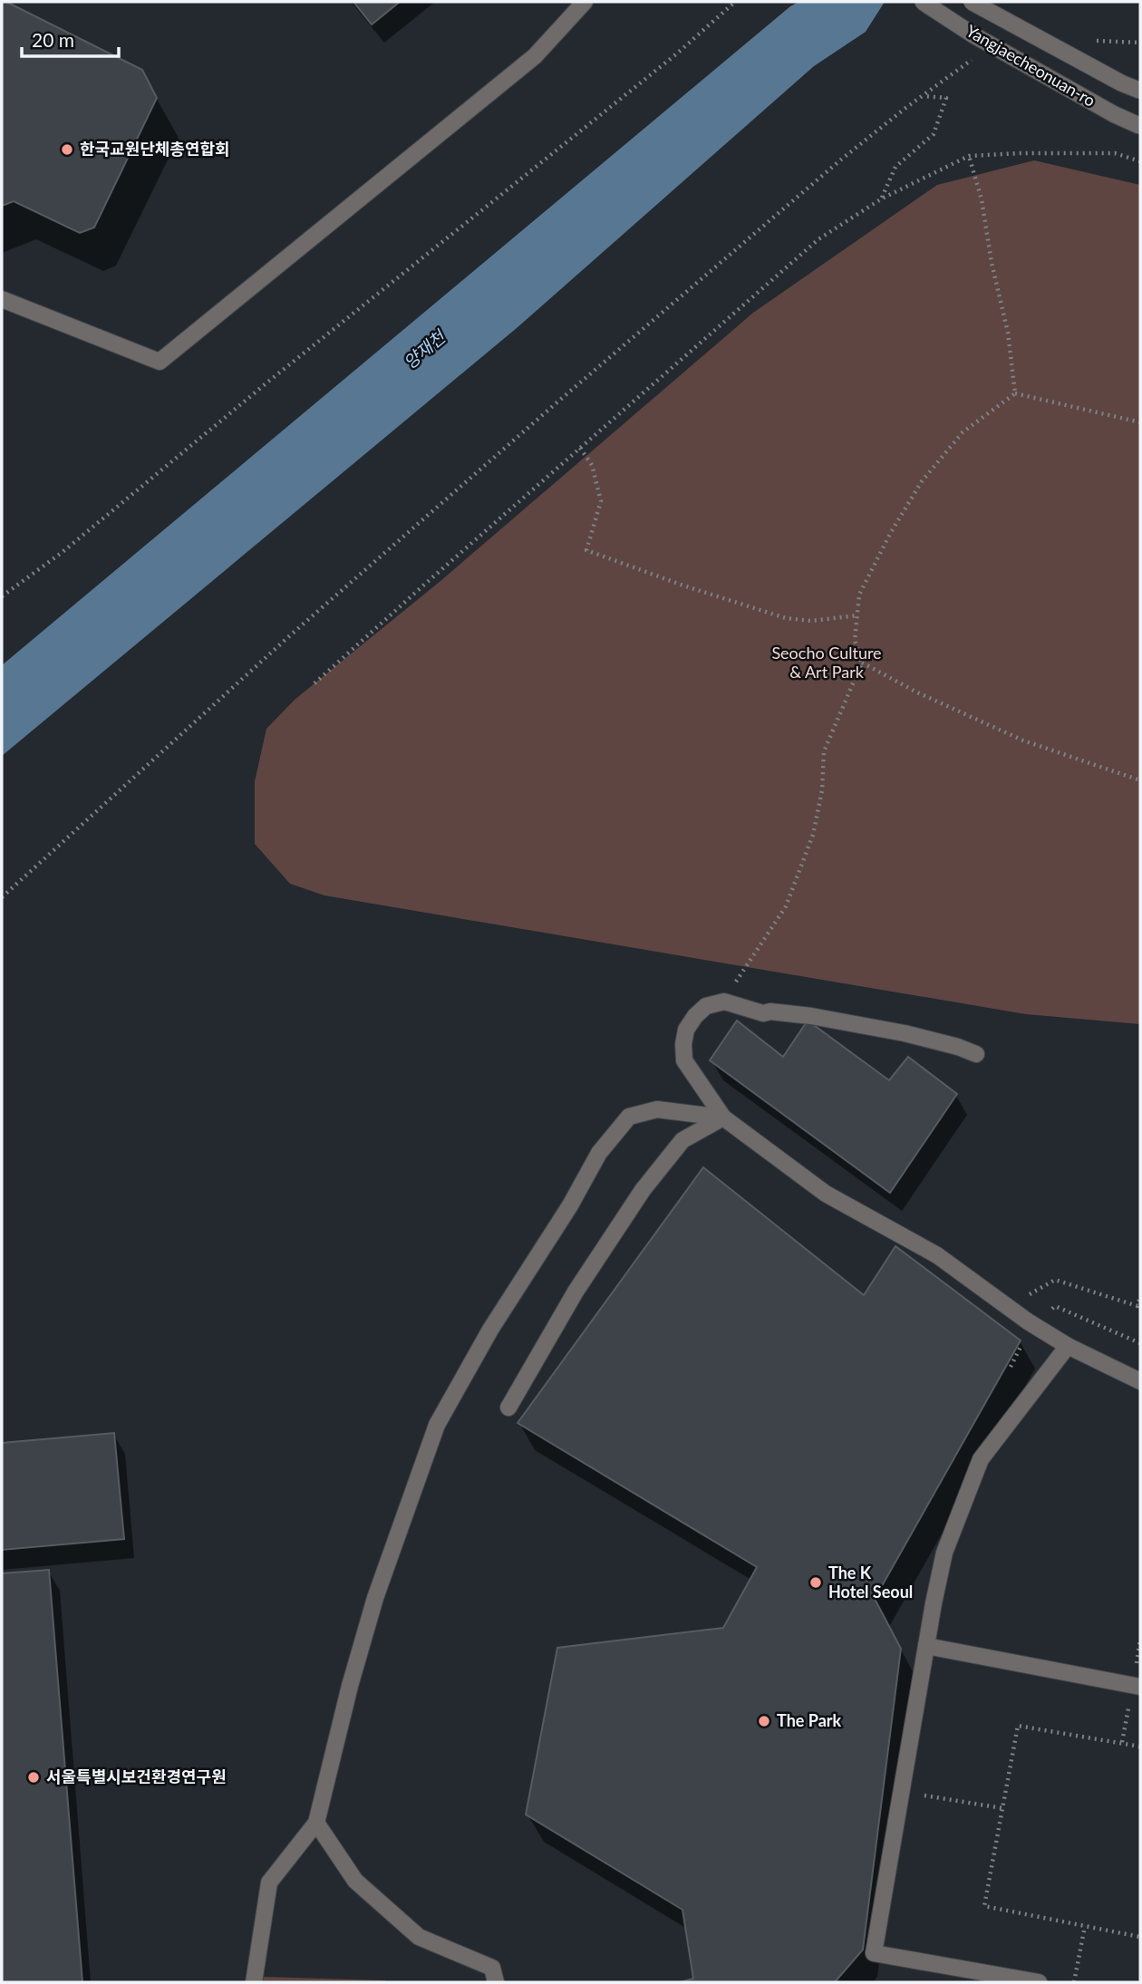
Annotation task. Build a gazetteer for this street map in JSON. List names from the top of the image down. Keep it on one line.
{"streets":{"street":["Yangjaecheonuan-ro"]},"water":["양재천"],"parks":["Seocho Culture & Art Park"],"places":["한국교원단체총연합회","The K Hotel Seoul","The Park","서울특별시보건환경연구원"],"scale_bar":"20 m"}
